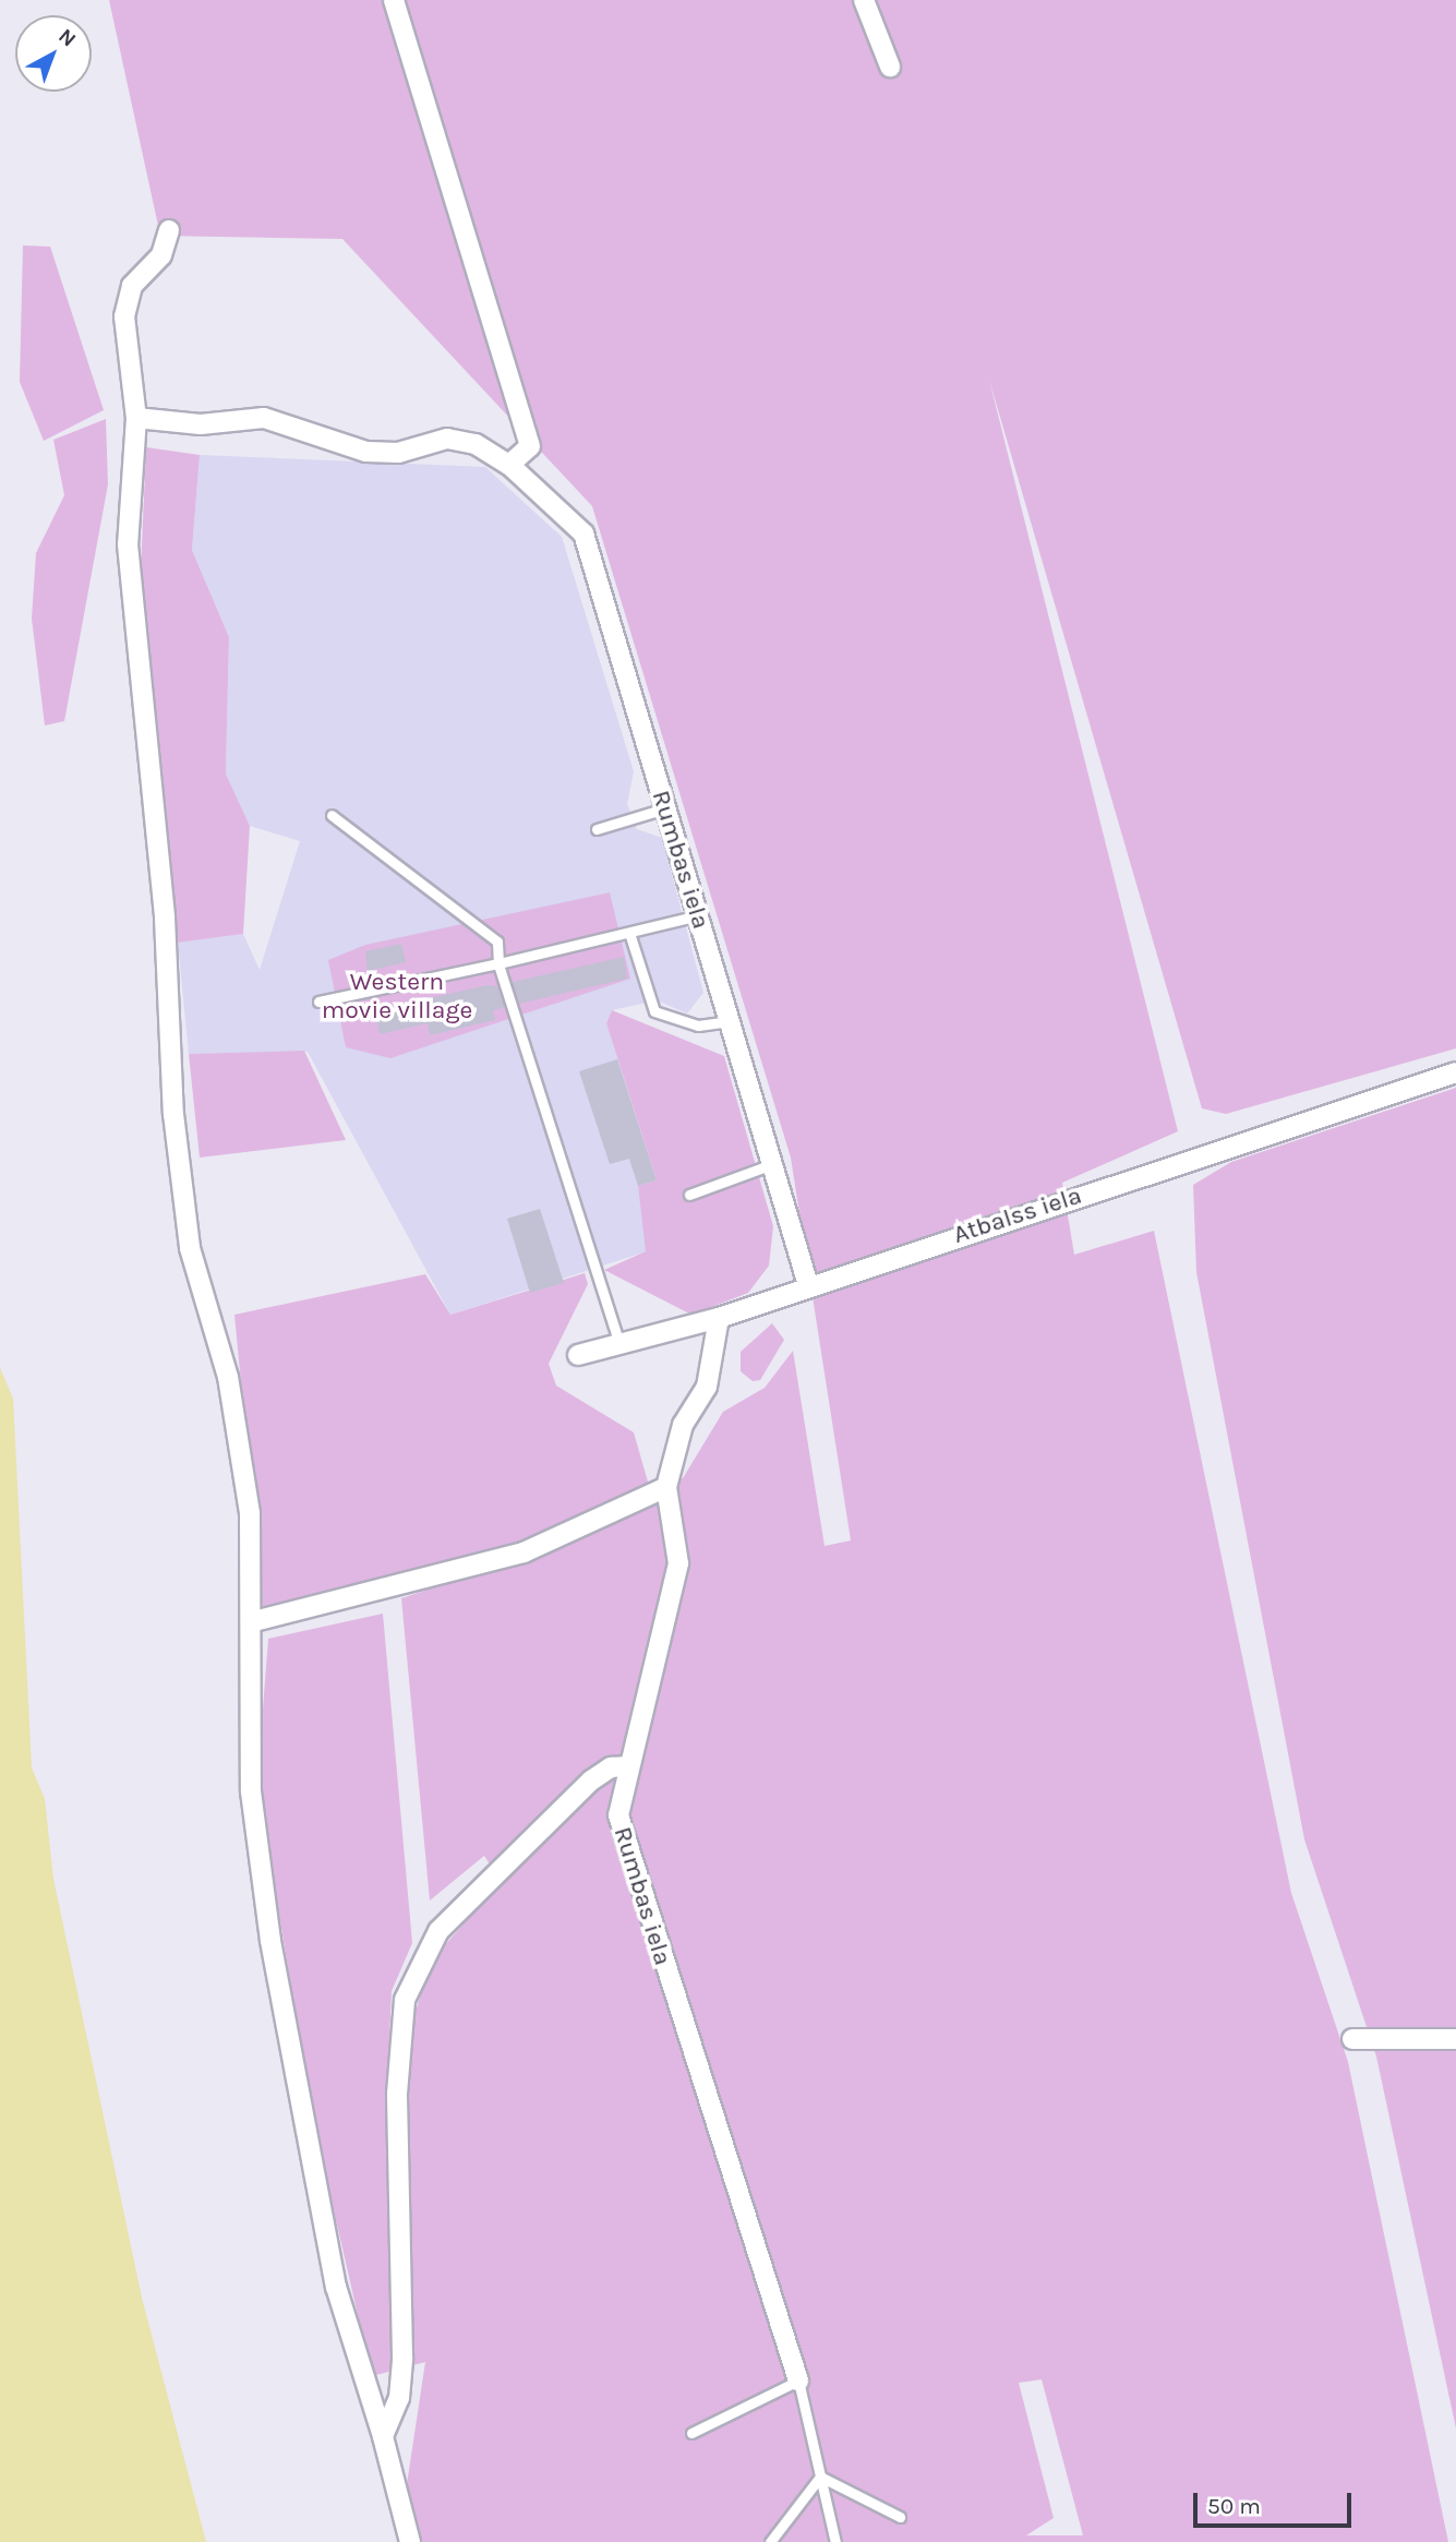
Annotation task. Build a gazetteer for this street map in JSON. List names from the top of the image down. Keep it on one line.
{"streets":{"street":["Rumbas iela","Atbalss iela"]},"crossings":[["Rumbas iela","Atbalss iela"]],"parks":["Western movie village"],"scale_bar":"50 m","north":"top right"}
